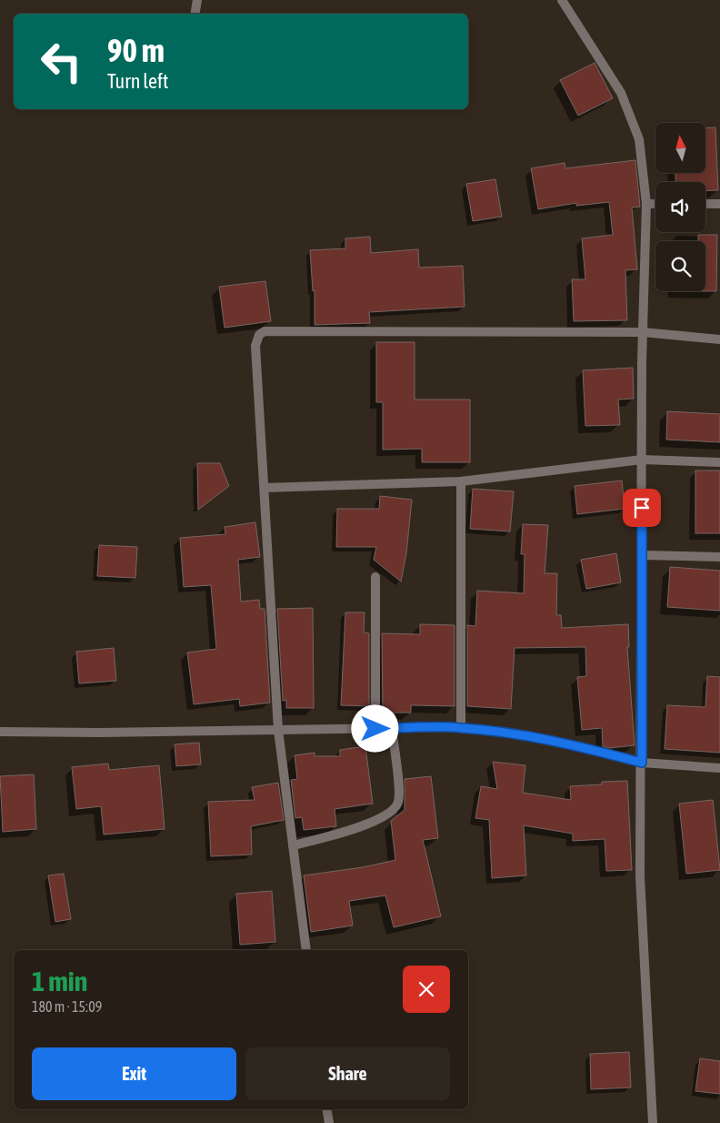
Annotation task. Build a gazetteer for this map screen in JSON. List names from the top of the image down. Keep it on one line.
{"north":"top","page":{"turn":["90 m","Turn left"],"heading":["1 min","180 m · 15:09"],"buttons":["Exit","Share"]}}
